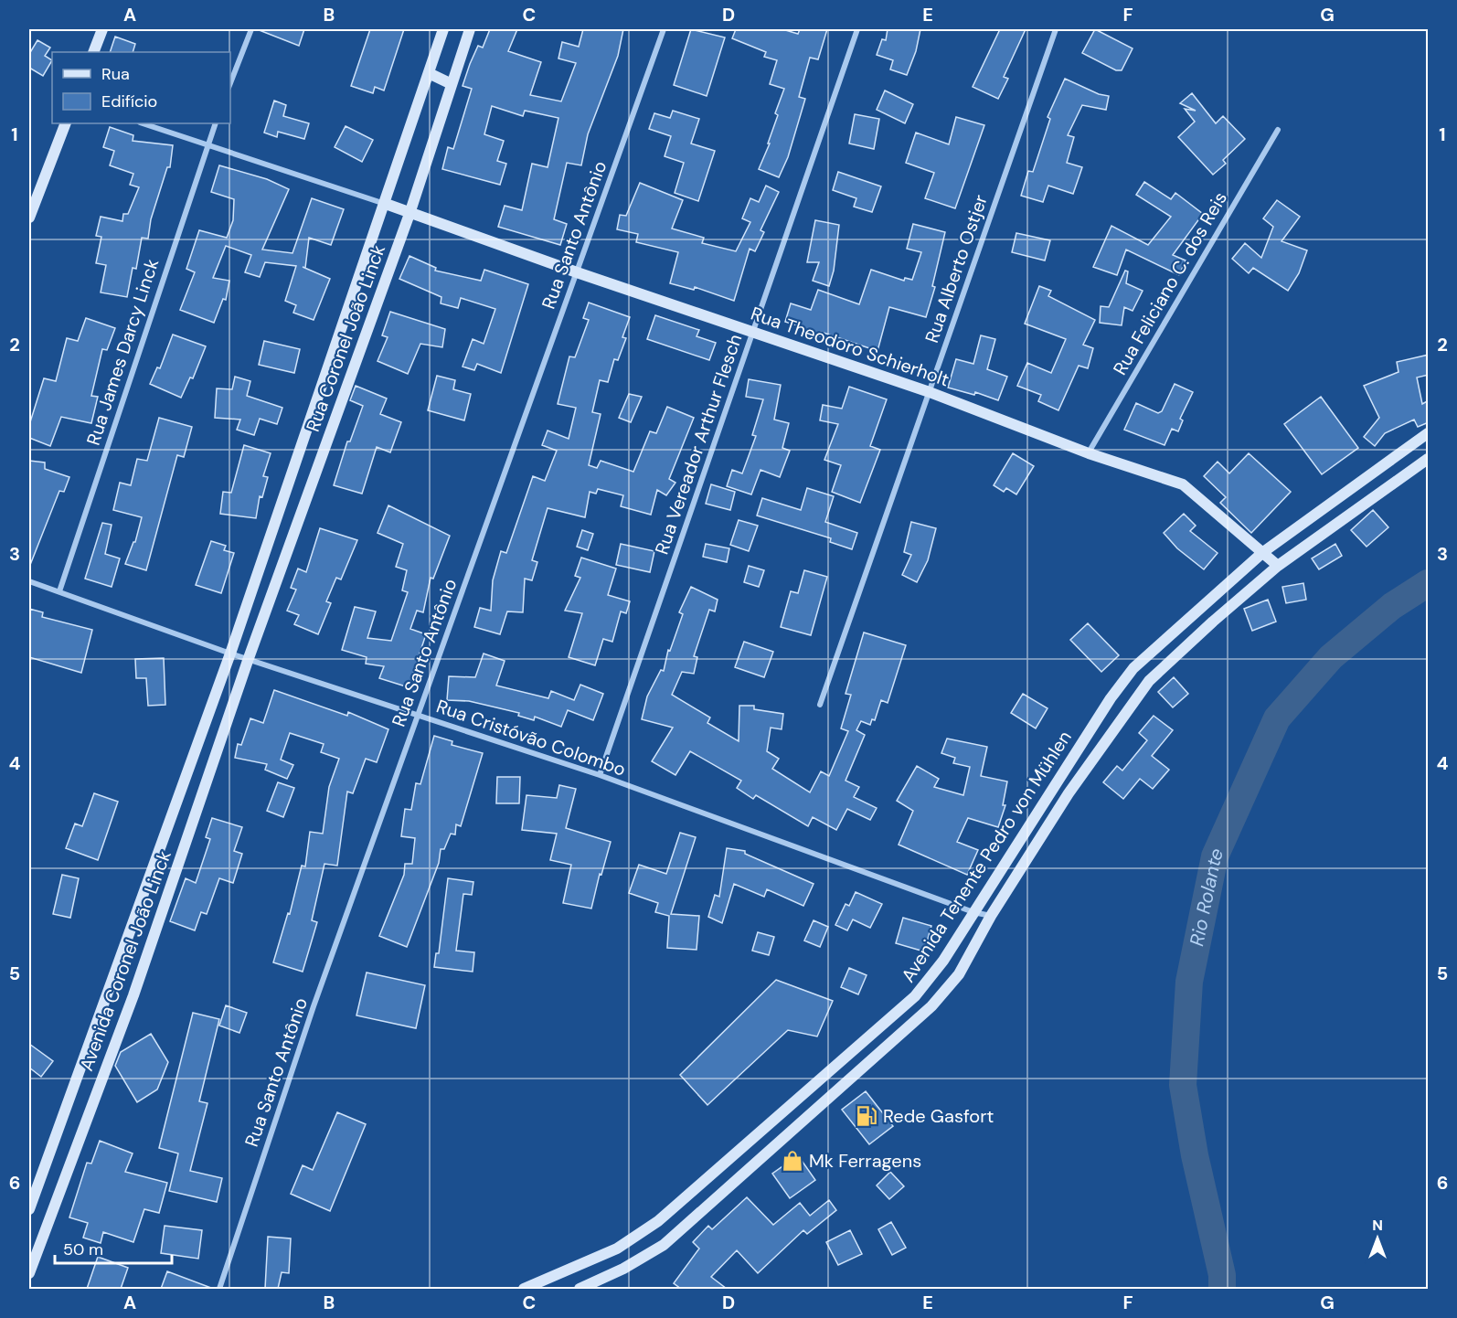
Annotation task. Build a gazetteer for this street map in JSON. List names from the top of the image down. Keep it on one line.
{"streets":{"main road":["Rua Coronel João Linck","Rua Theodoro Schierholt","Avenida Tenente Pedro von Mühlen","Avenida Coronel João Linck"],"street":["Rua Santo Antônio","Rua Alberto Ostjer","Rua Feliciano C. dos Reis","Rua James Darcy Linck","Rua Vereador Arthur Flesch","Rua Cristóvão Colombo"]},"crossings":[["Rua Santo Antônio","Rua Theodoro Schierholt"],["Rua Santo Antônio","Rua Cristóvão Colombo"],["Rua Alberto Ostjer","Rua Theodoro Schierholt"],["Rua Feliciano C. dos Reis","Rua Theodoro Schierholt"],["Rua Coronel João Linck","Rua Theodoro Schierholt"],["Rua Coronel João Linck","Rua Cristóvão Colombo"],["Rua Coronel João Linck","Avenida Coronel João Linck"],["Rua Theodoro Schierholt","Rua Vereador Arthur Flesch"],["Rua Theodoro Schierholt","Avenida Tenente Pedro von Mühlen"],["Rua James Darcy Linck","Rua Cristóvão Colombo"],["Rua Vereador Arthur Flesch","Rua Cristóvão Colombo"],["Rua Cristóvão Colombo","Avenida Tenente Pedro von Mühlen"],["Rua Cristóvão Colombo","Avenida Coronel João Linck"]],"water":["Rio Rolante"],"places":{"fuel station":["Rede Gasfort"],"shop":["Mk Ferragens"]},"legend":["Rua","Edifício"],"scale_bar":"50 m","north":"top","grid":{"columns":["A","B","C","D","E","F","G"],"rows":["1","2","3","4","5","6"]}}
